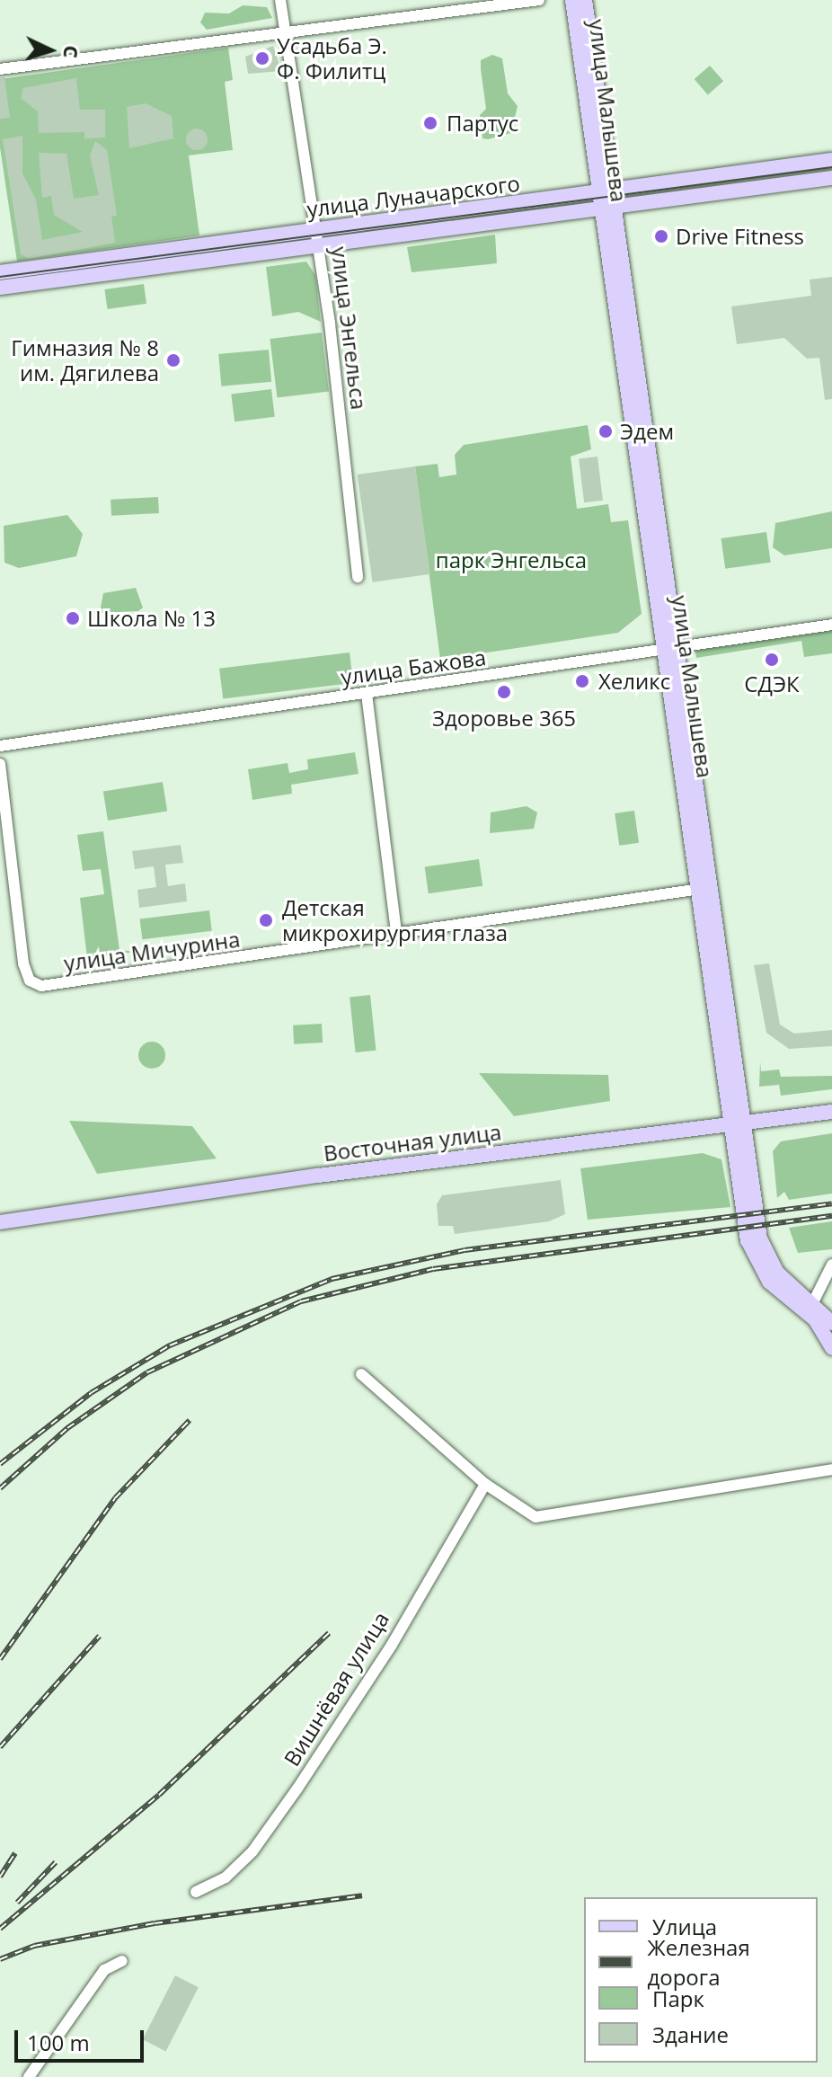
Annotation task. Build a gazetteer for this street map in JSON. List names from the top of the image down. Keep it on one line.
{"streets":{"main road":["улица Малышева","улица Луначарского","Восточная улица"],"street":["улица Энгельса","улица Бажова","улица Мичурина","Вишнёвая улица"]},"crossings":[["улица Малышева","улица Луначарского"],["улица Малышева","улица Бажова"],["улица Малышева","улица Мичурина"],["улица Малышева","Восточная улица"],["улица Луначарского","улица Энгельса"]],"parks":["парк Энгельса"],"places":["Усадьба Э. Ф. Филитц","Партус","Drive Fitness","Гимназия № 8 им. Дягилева","Эдем","Школа № 13","СДЭК","Хеликс","Здоровье 365","Детская микрохирургия глаза"],"legend":["Улица","Железная дорога","Парк","Здание"],"scale_bar":"100 m","north":"right"}
